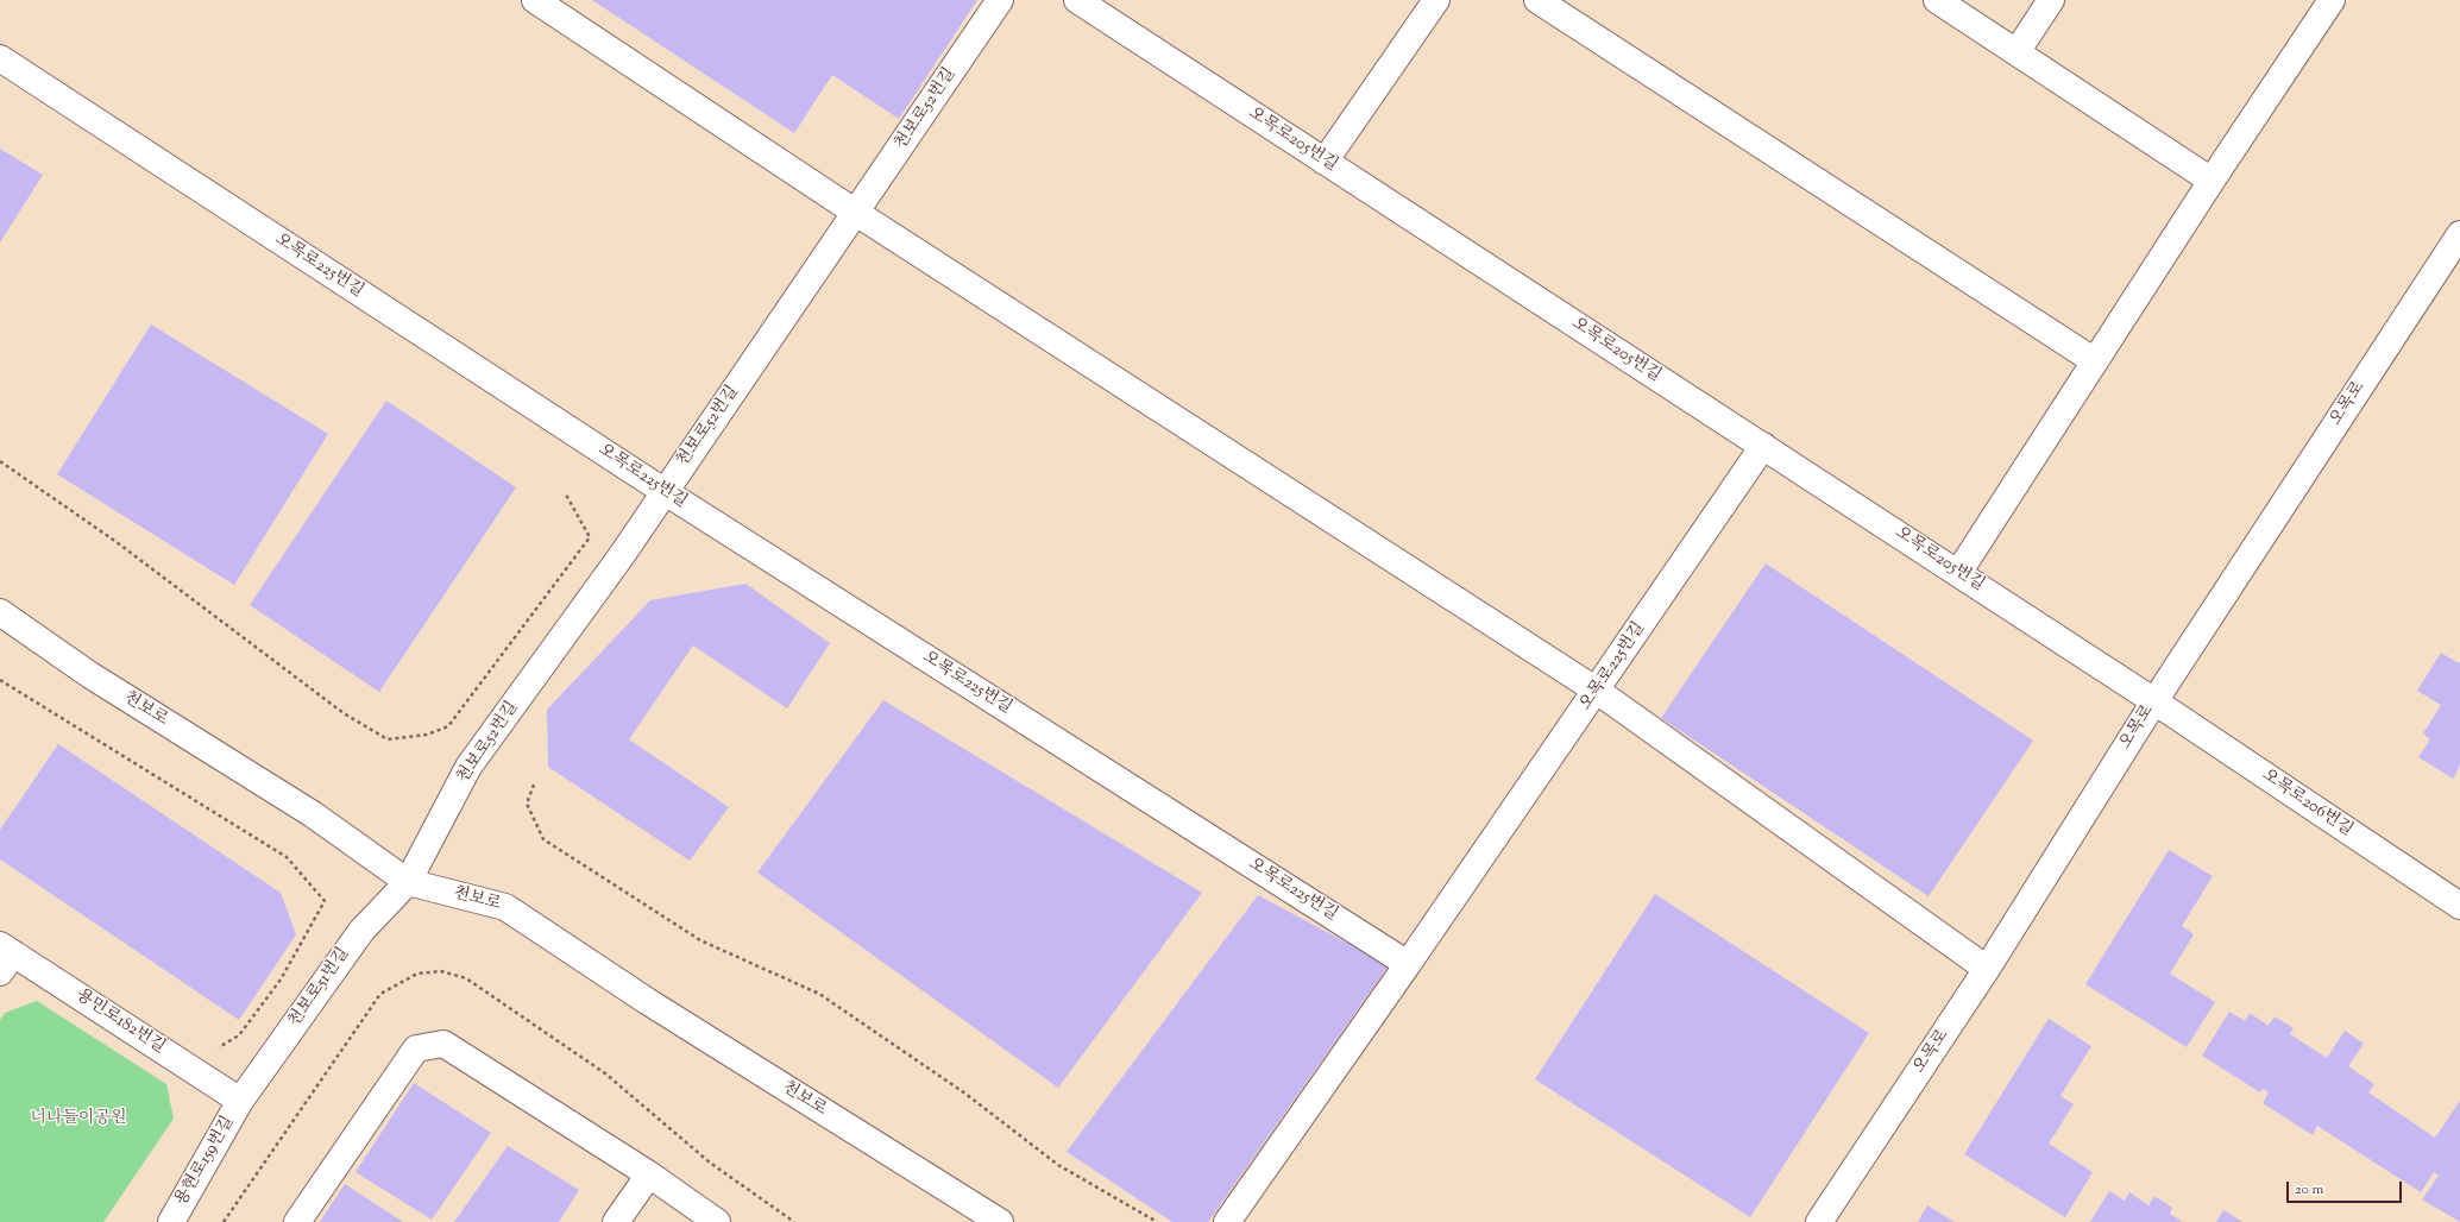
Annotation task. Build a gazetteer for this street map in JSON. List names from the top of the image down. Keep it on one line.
{"streets":{"street":["천보로52번길","오목로205번길","오목로225번길","오목로","천보로","오목로206번길","천보로51번길","용민로182번길","용현로159번길"]},"crossings":[["천보로52번길","오목로225번길"],["천보로52번길","천보로"],["천보로52번길","천보로51번길"],["오목로205번길","오목로225번길"],["오목로205번길","오목로"],["오목로205번길","오목로206번길"],["오목로","오목로206번길"],["천보로","천보로51번길"],["천보로51번길","용민로182번길"],["천보로51번길","용현로159번길"],["용민로182번길","용현로159번길"]],"parks":["너나들이공원"],"scale_bar":"20 m"}
